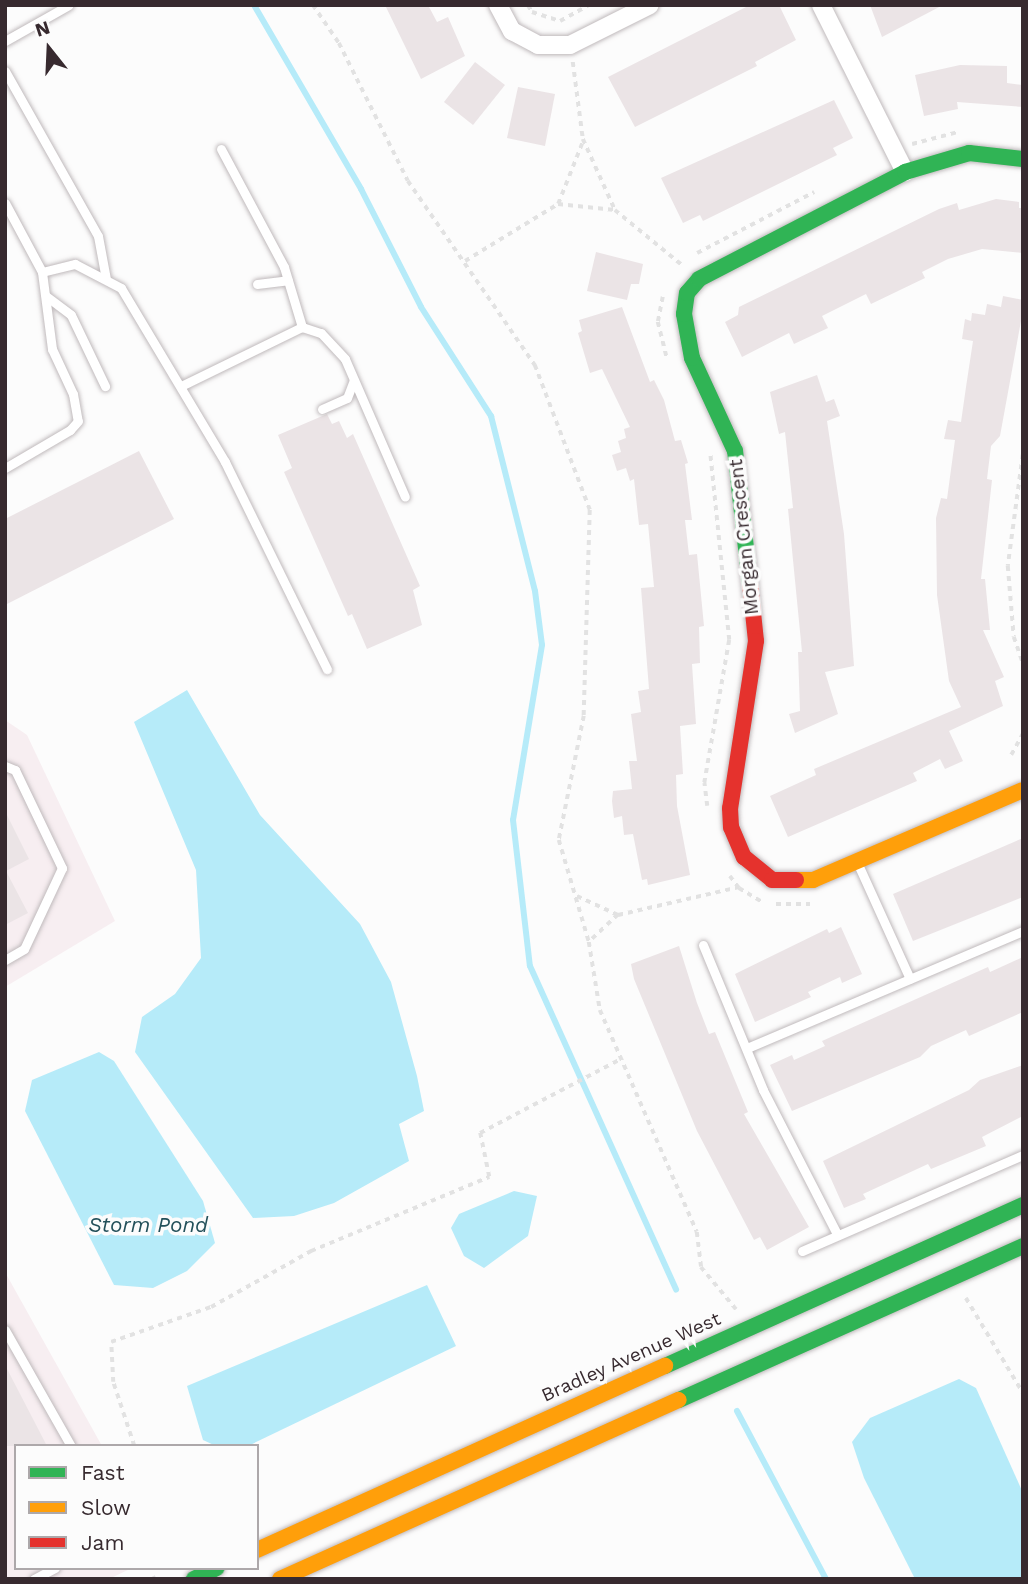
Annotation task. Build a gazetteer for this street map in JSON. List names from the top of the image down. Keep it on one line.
{"streets":{"main road":["Morgan Crescent","Bradley Avenue West"]},"water":["Storm Pond"],"legend":["Fast","Slow","Jam"],"north":"top"}
